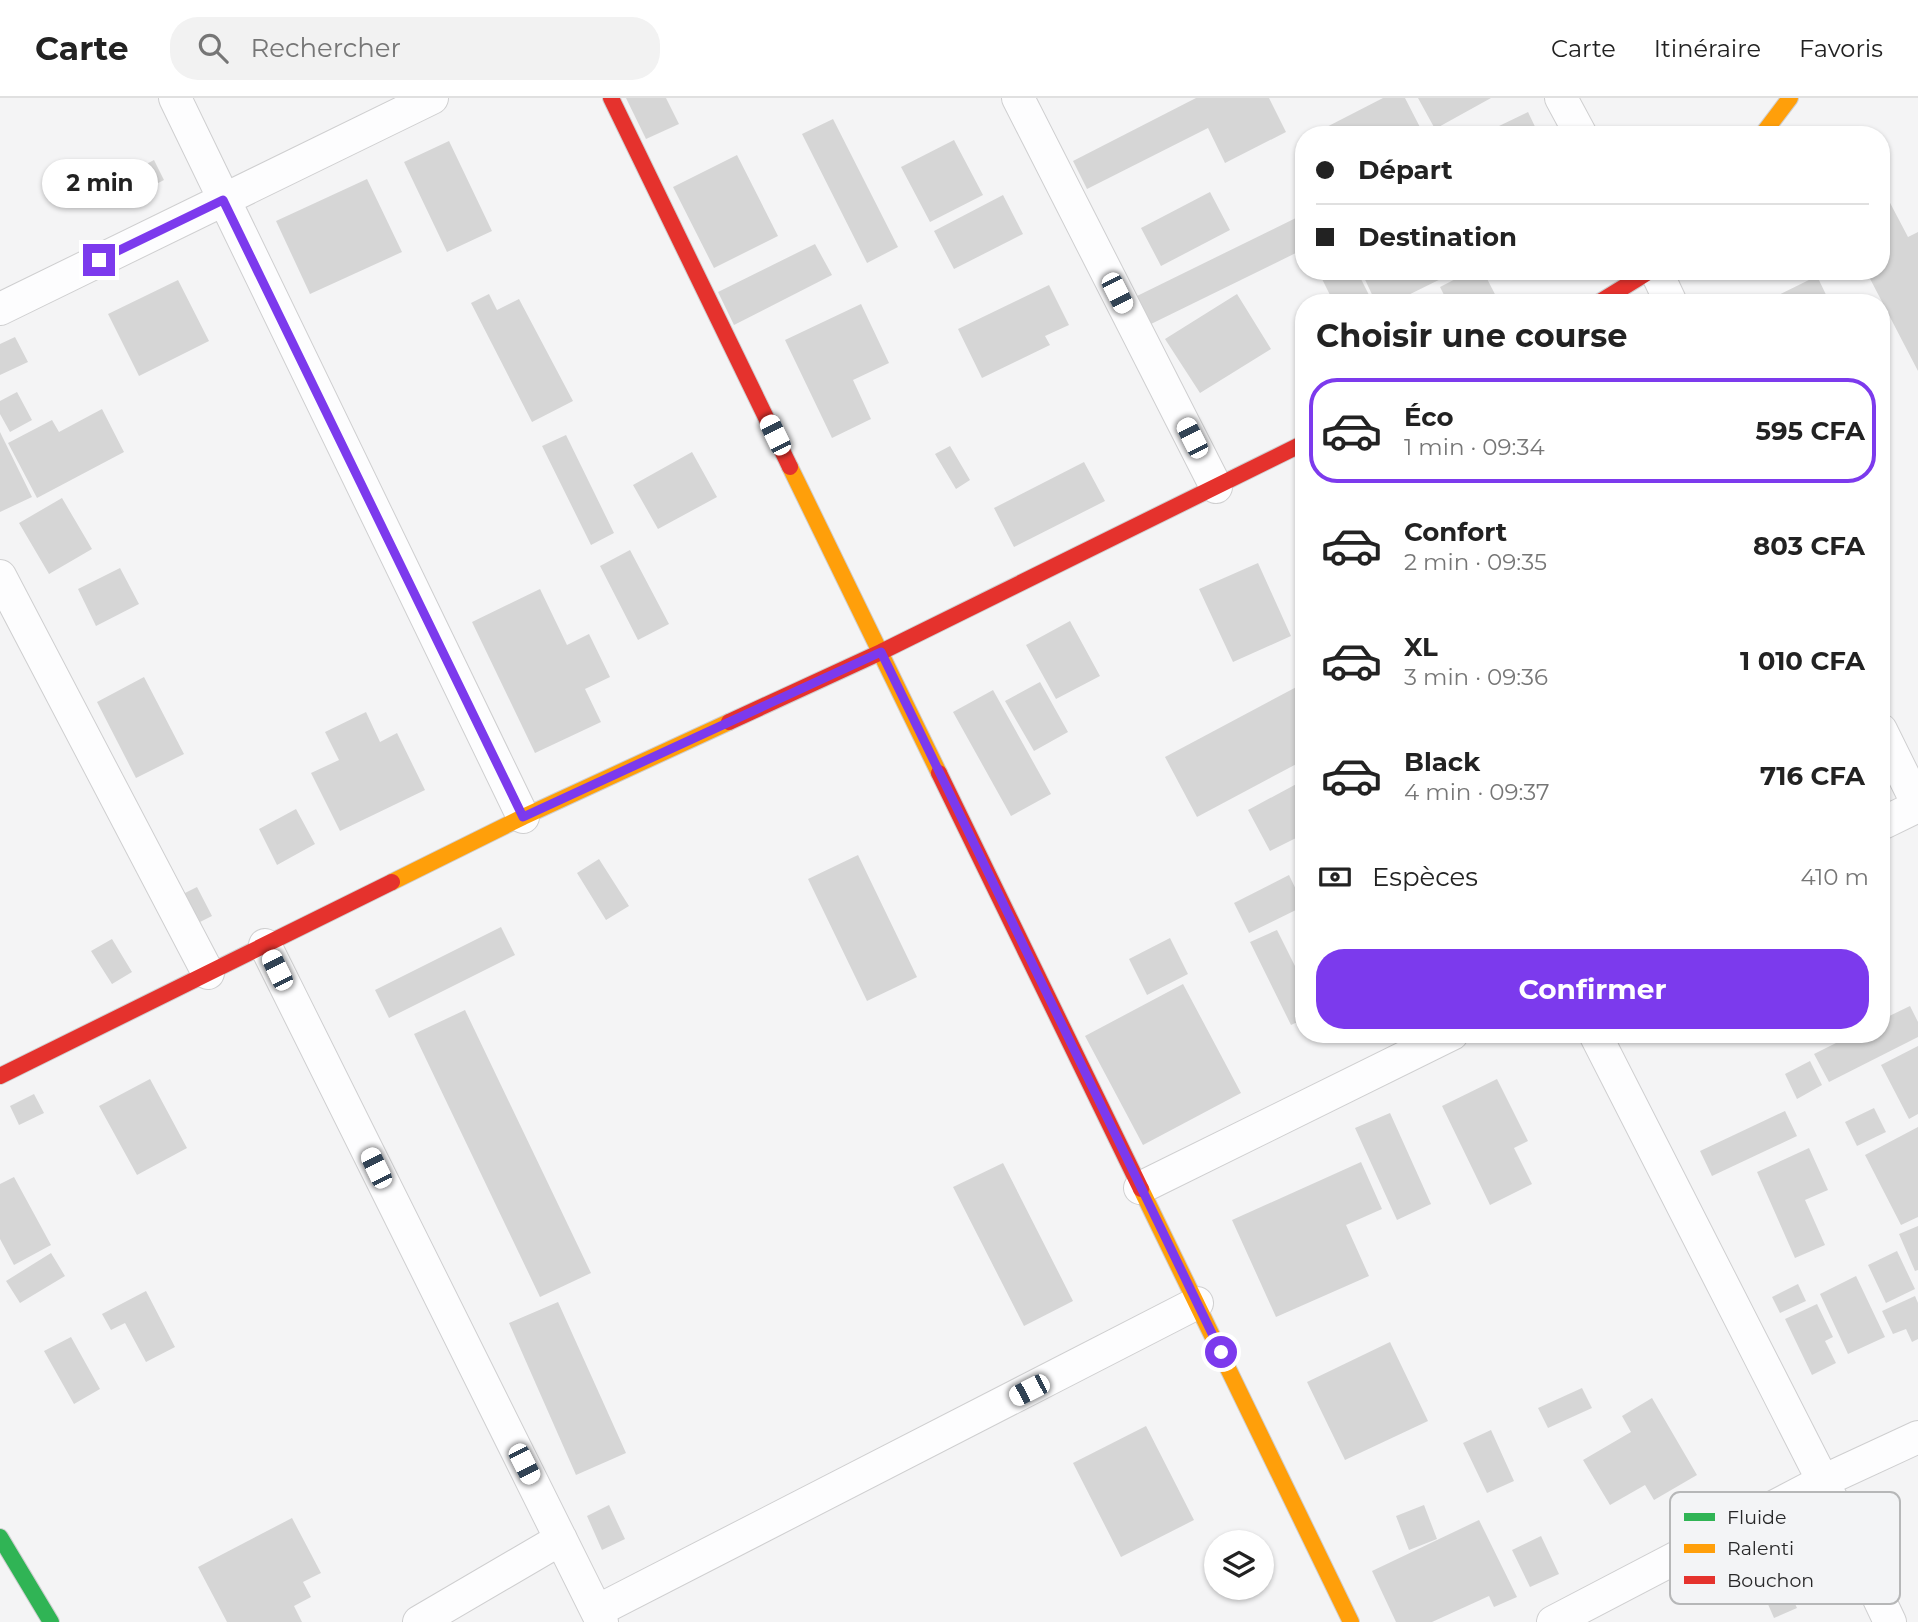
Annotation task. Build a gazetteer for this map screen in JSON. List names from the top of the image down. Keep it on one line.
{"legend":["Fluide","Ralenti","Bouchon"],"page":{"header":"Carte","search":"Rechercher","nav":["Carte","Itinéraire","Favoris"],"banner":["Départ","Destination"],"bubble":"2 min","heading":"Choisir une course","list":[{"name":"Éco","note":"1 min · 09:34","value":"595 CFA"},{"name":"Confort","note":"2 min · 09:35","value":"803 CFA"},{"name":"XL","note":"3 min · 09:36","value":"1 010 CFA"},{"name":"Black","note":"4 min · 09:37","value":"716 CFA"}],"pay":["Espèces","410 m"],"buttons":"Confirmer"}}
